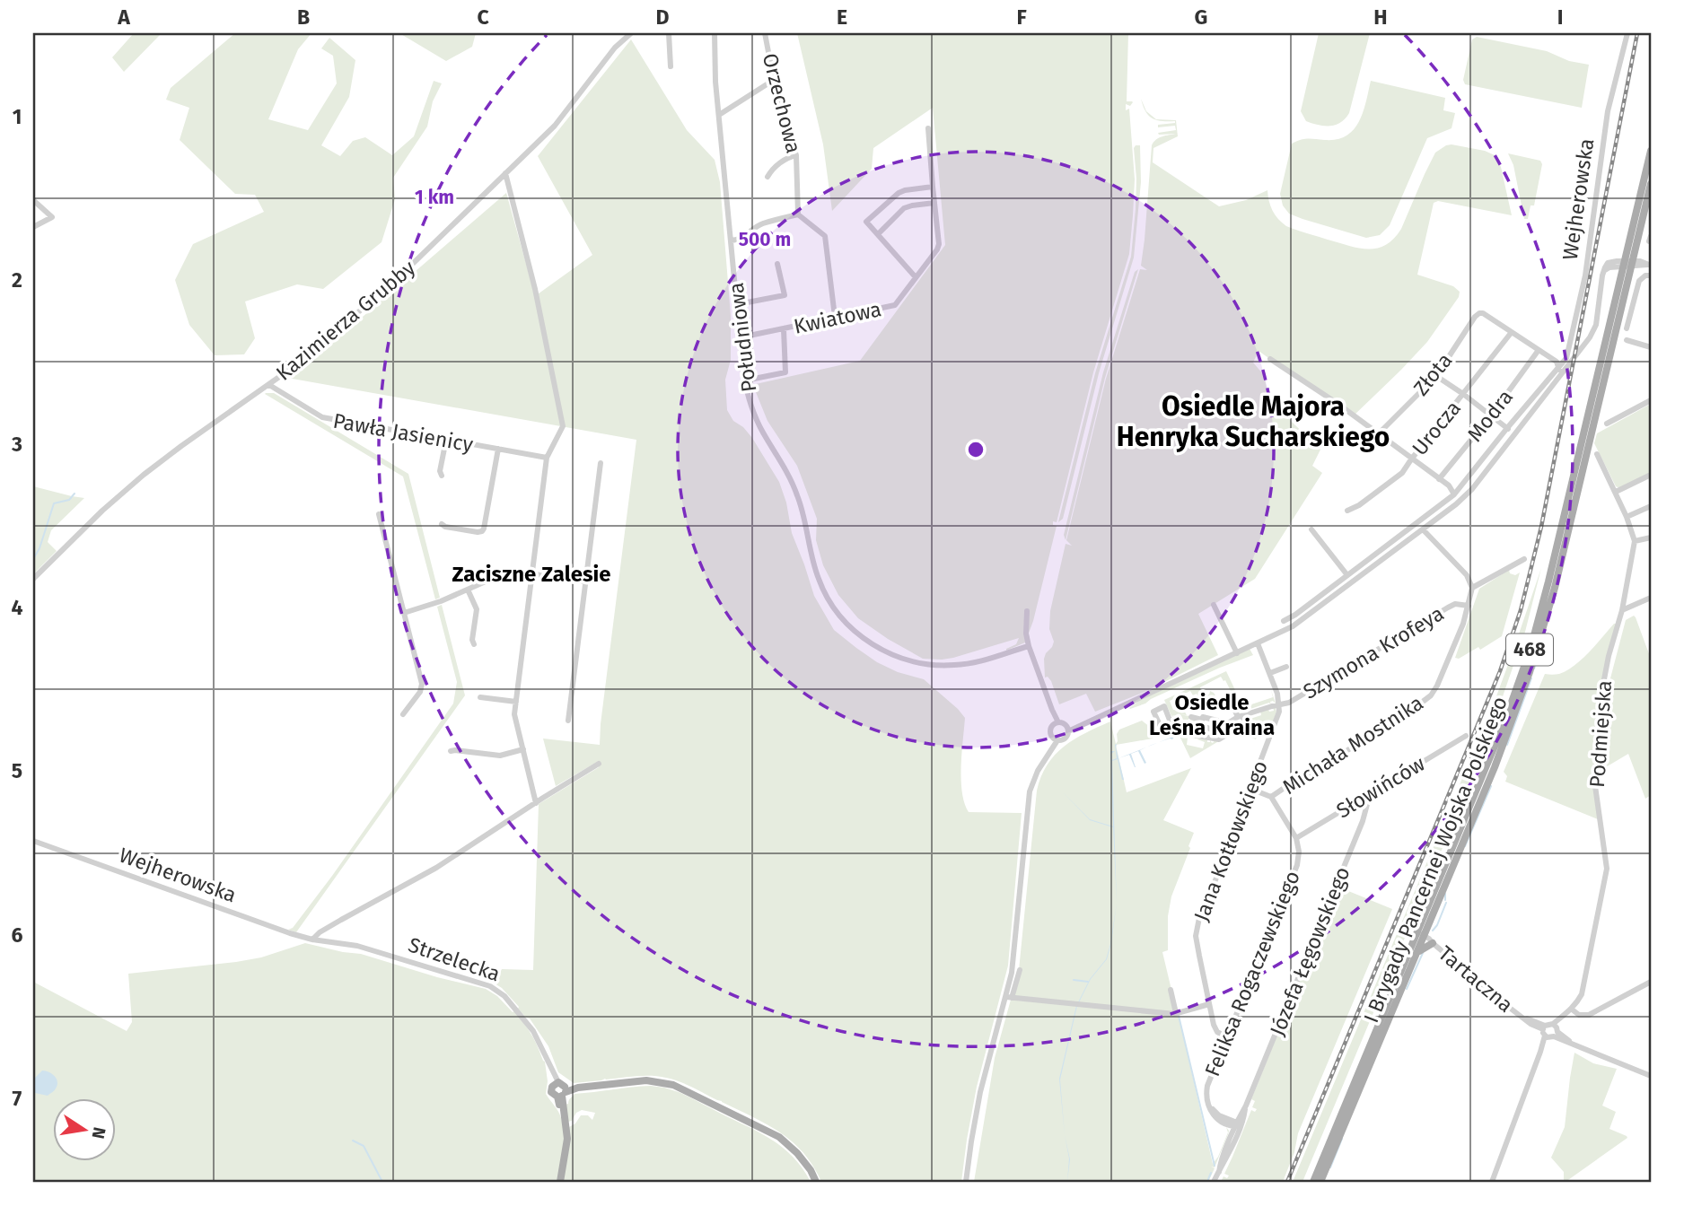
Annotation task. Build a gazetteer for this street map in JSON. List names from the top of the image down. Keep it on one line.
{"streets":{"main road":["468","I Brygady Pancernej Wojska Polskiego","Strzelecka"],"street":["Orzechowa","Wejherowska","Kwiatowa","Kazimierza Grubby","Południowa","Złota","Modra","Urocza","Pawła Jasienicy","Szymona Krofeya","Podmiejska","Michała Mostnika","Słowińców","Jana Kotłowskiego","Józefa Łęgowskiego","Feliksa Rogaczewskiego","Tartaczna"]},"crossings":[["Wejherowska","Strzelecka"],["Kwiatowa","Południowa"],["Kazimierza Grubby","Pawła Jasienicy"],["Złota","Urocza"],["468","I Brygady Pancernej Wojska Polskiego"],["Szymona Krofeya","Michała Mostnika"],["Szymona Krofeya","Jana Kotłowskiego"],["Podmiejska","Tartaczna"],["Słowińców","Józefa Łęgowskiego"],["Słowińców","Feliksa Rogaczewskiego"],["Jana Kotłowskiego","Feliksa Rogaczewskiego"],["I Brygady Pancernej Wojska Polskiego","Tartaczna"],["Józefa Łęgowskiego","Feliksa Rogaczewskiego"]],"districts":["Osiedle Majora Henryka Sucharskiego","Zaciszne Zalesie","Osiedle Leśna Kraina"],"north":"right","grid":{"columns":["A","B","C","D","E","F","G","H","I"],"rows":["1","2","3","4","5","6","7"]},"rings":["1 km","500 m"]}
